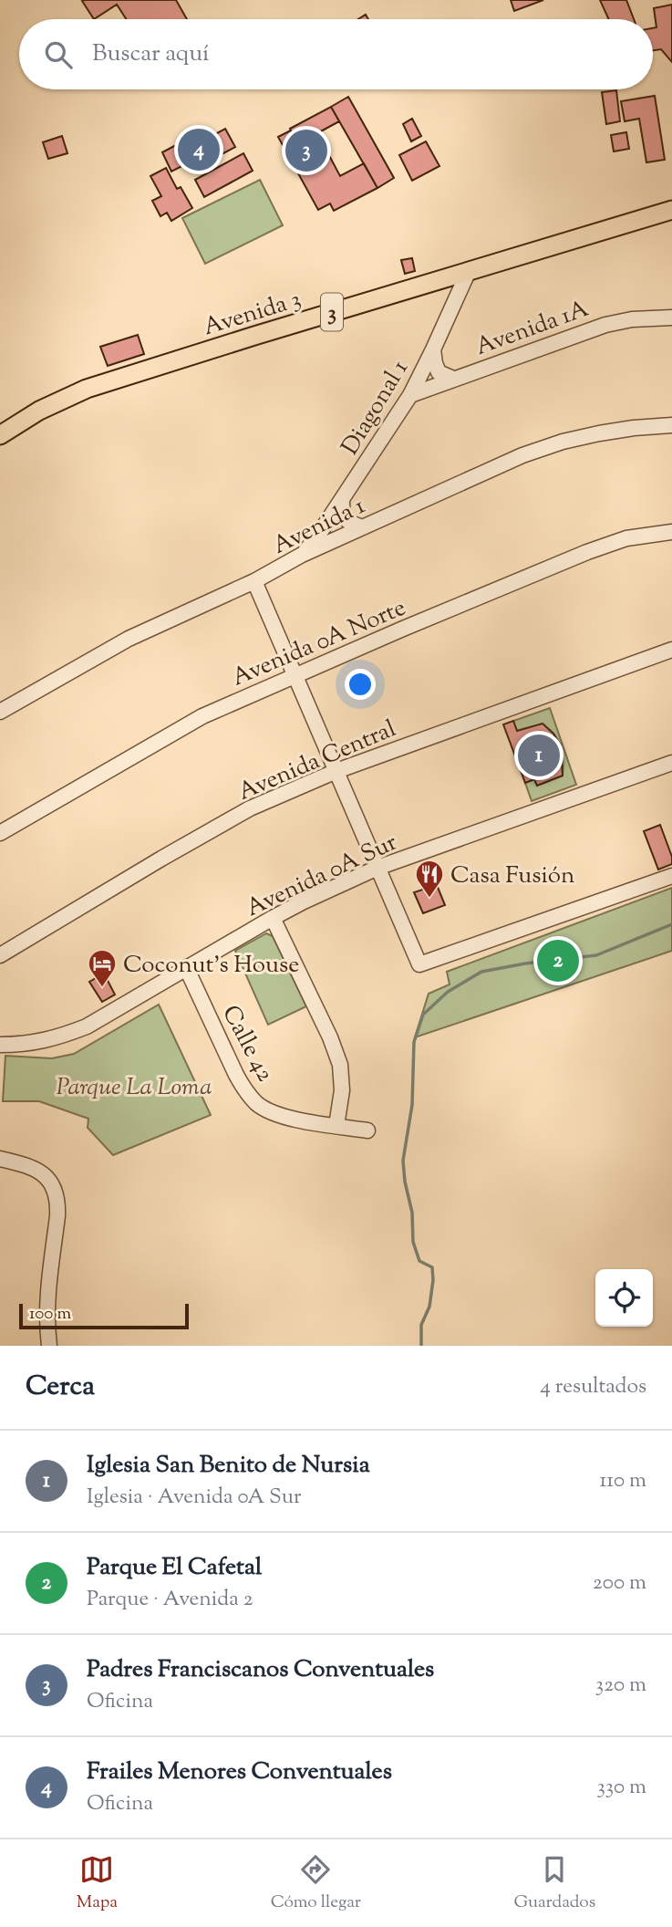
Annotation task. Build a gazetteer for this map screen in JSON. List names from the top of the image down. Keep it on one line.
{"streets":{"main road":["Avenida 3","3"],"street":["Avenida 1A","Diagonal 1","Avenida 1","Avenida 0A Norte","Avenida Central","Avenida 0A Sur","Calle 42"]},"crossings":[["Avenida 3","Diagonal 1"],["Avenida 1A","Diagonal 1"],["Diagonal 1","Avenida 1"],["Avenida 0A Sur","Calle 42"]],"parks":["Parque La Loma"],"places":{"restaurant":["Casa Fusión"],"hotel":["Coconut's House"]},"scale_bar":"100 m","page":{"search":"Buscar aquí","pins":["4","3","1","2"],"scale":"100 m","heading":["Cerca","4 resultados"],"list":[{"mark":"1","name":"Iglesia San Benito de Nursia","note":"Iglesia · Avenida 0A Sur","value":"110 m"},{"mark":"2","name":"Parque El Cafetal","note":"Parque · Avenida 2","value":"200 m"},{"mark":"3","name":"Padres Franciscanos Conventuales","note":"Oficina","value":"320 m"},{"mark":"4","name":"Frailes Menores Conventuales","note":"Oficina","value":"330 m"}],"nav":["Mapa","Cómo llegar","Guardados"]}}
